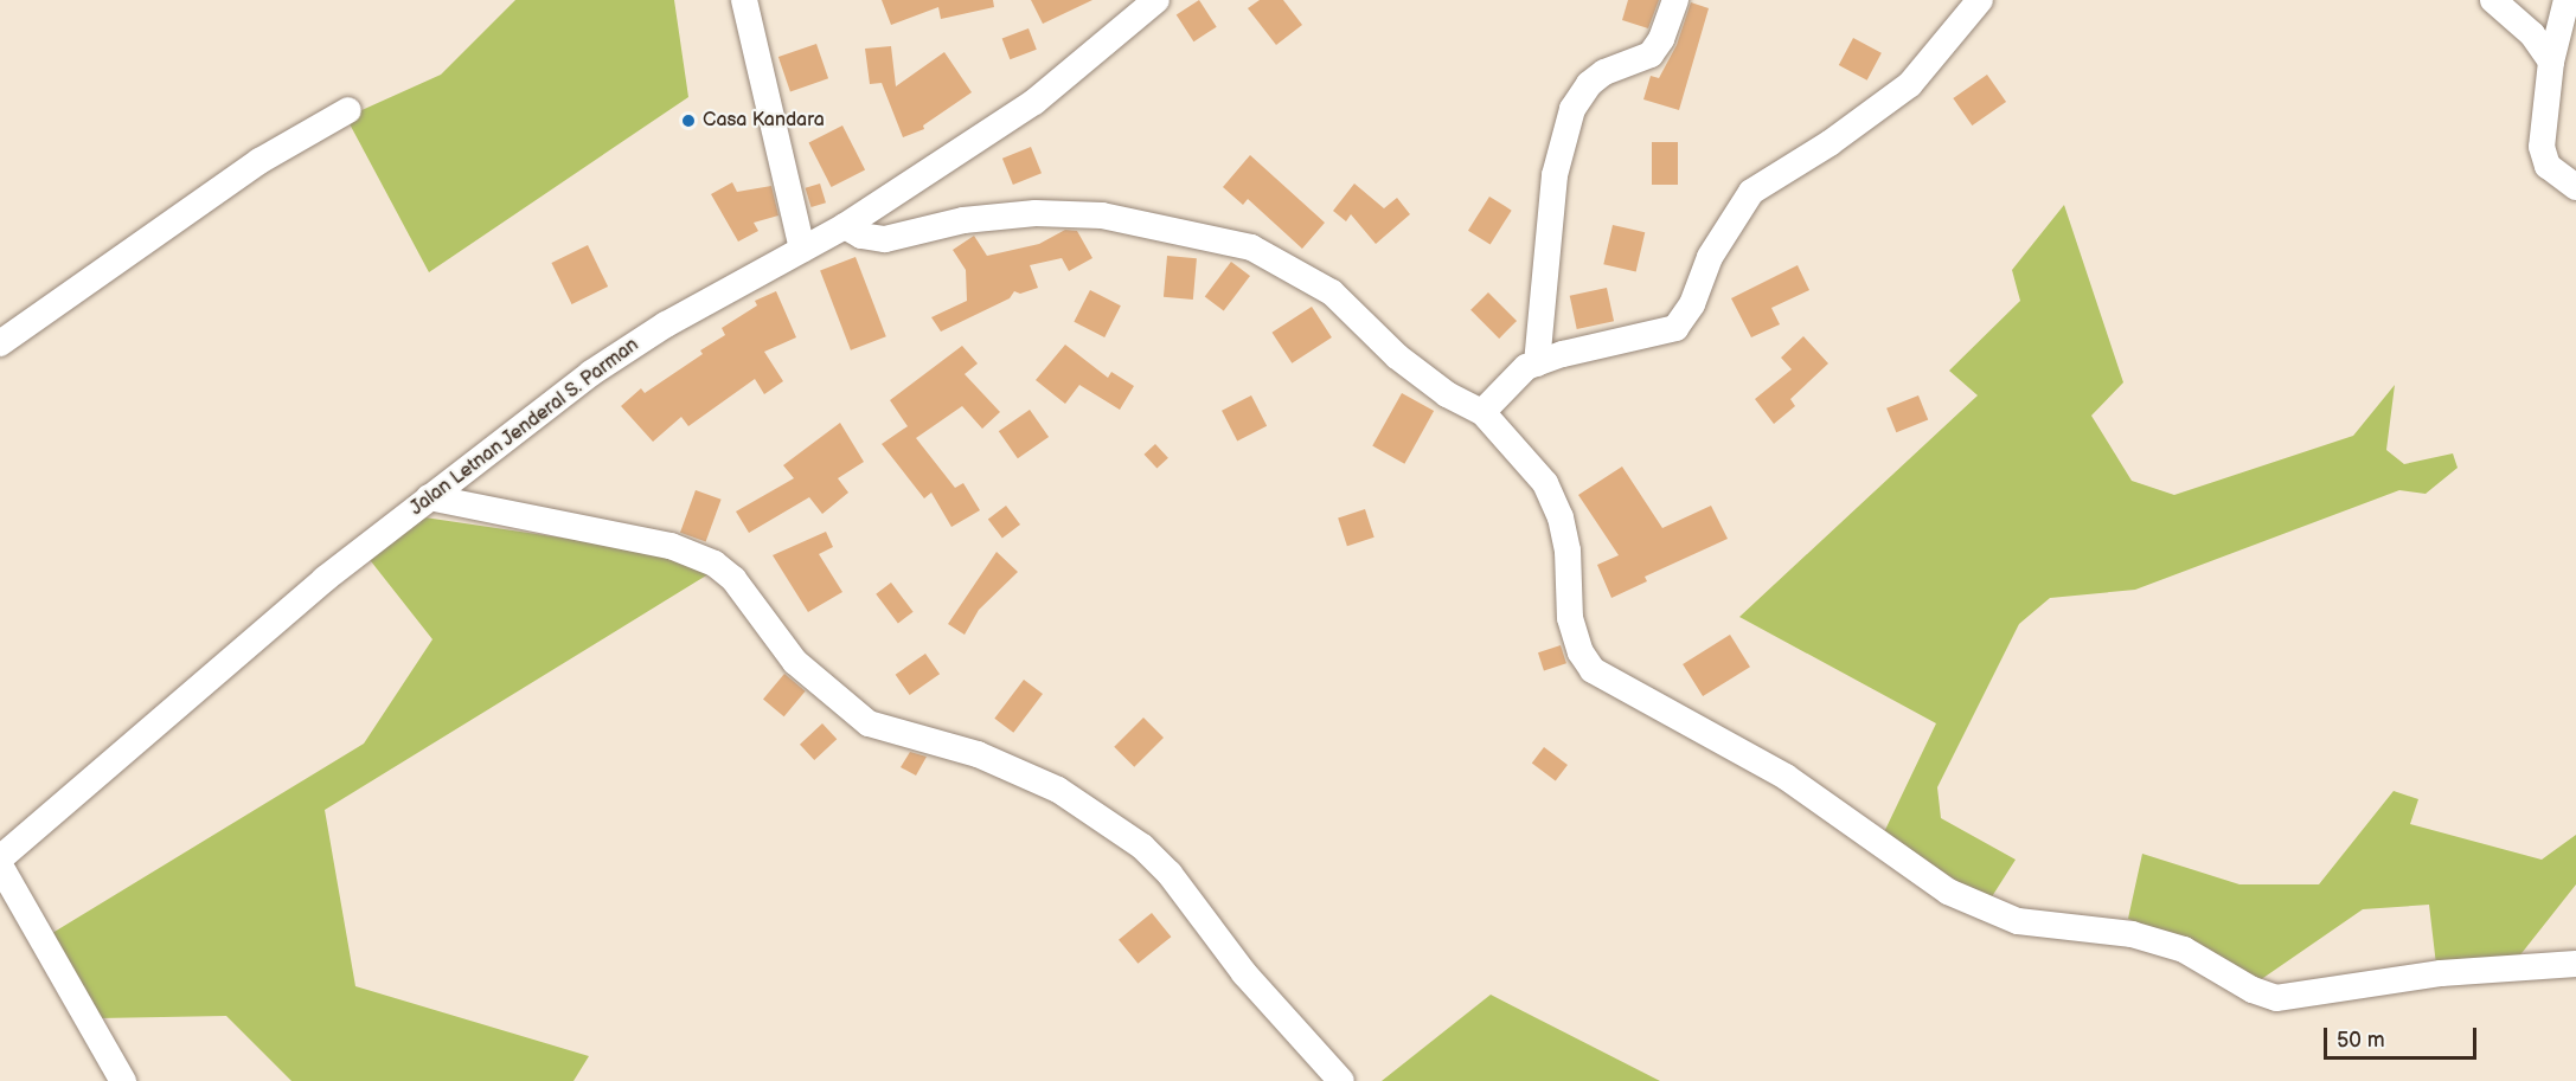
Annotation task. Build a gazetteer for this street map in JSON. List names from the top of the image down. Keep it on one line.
{"streets":{"street":["Jalan Letnan Jenderal S. Parman"]},"places":["Casa Kandara"],"scale_bar":"50 m"}
